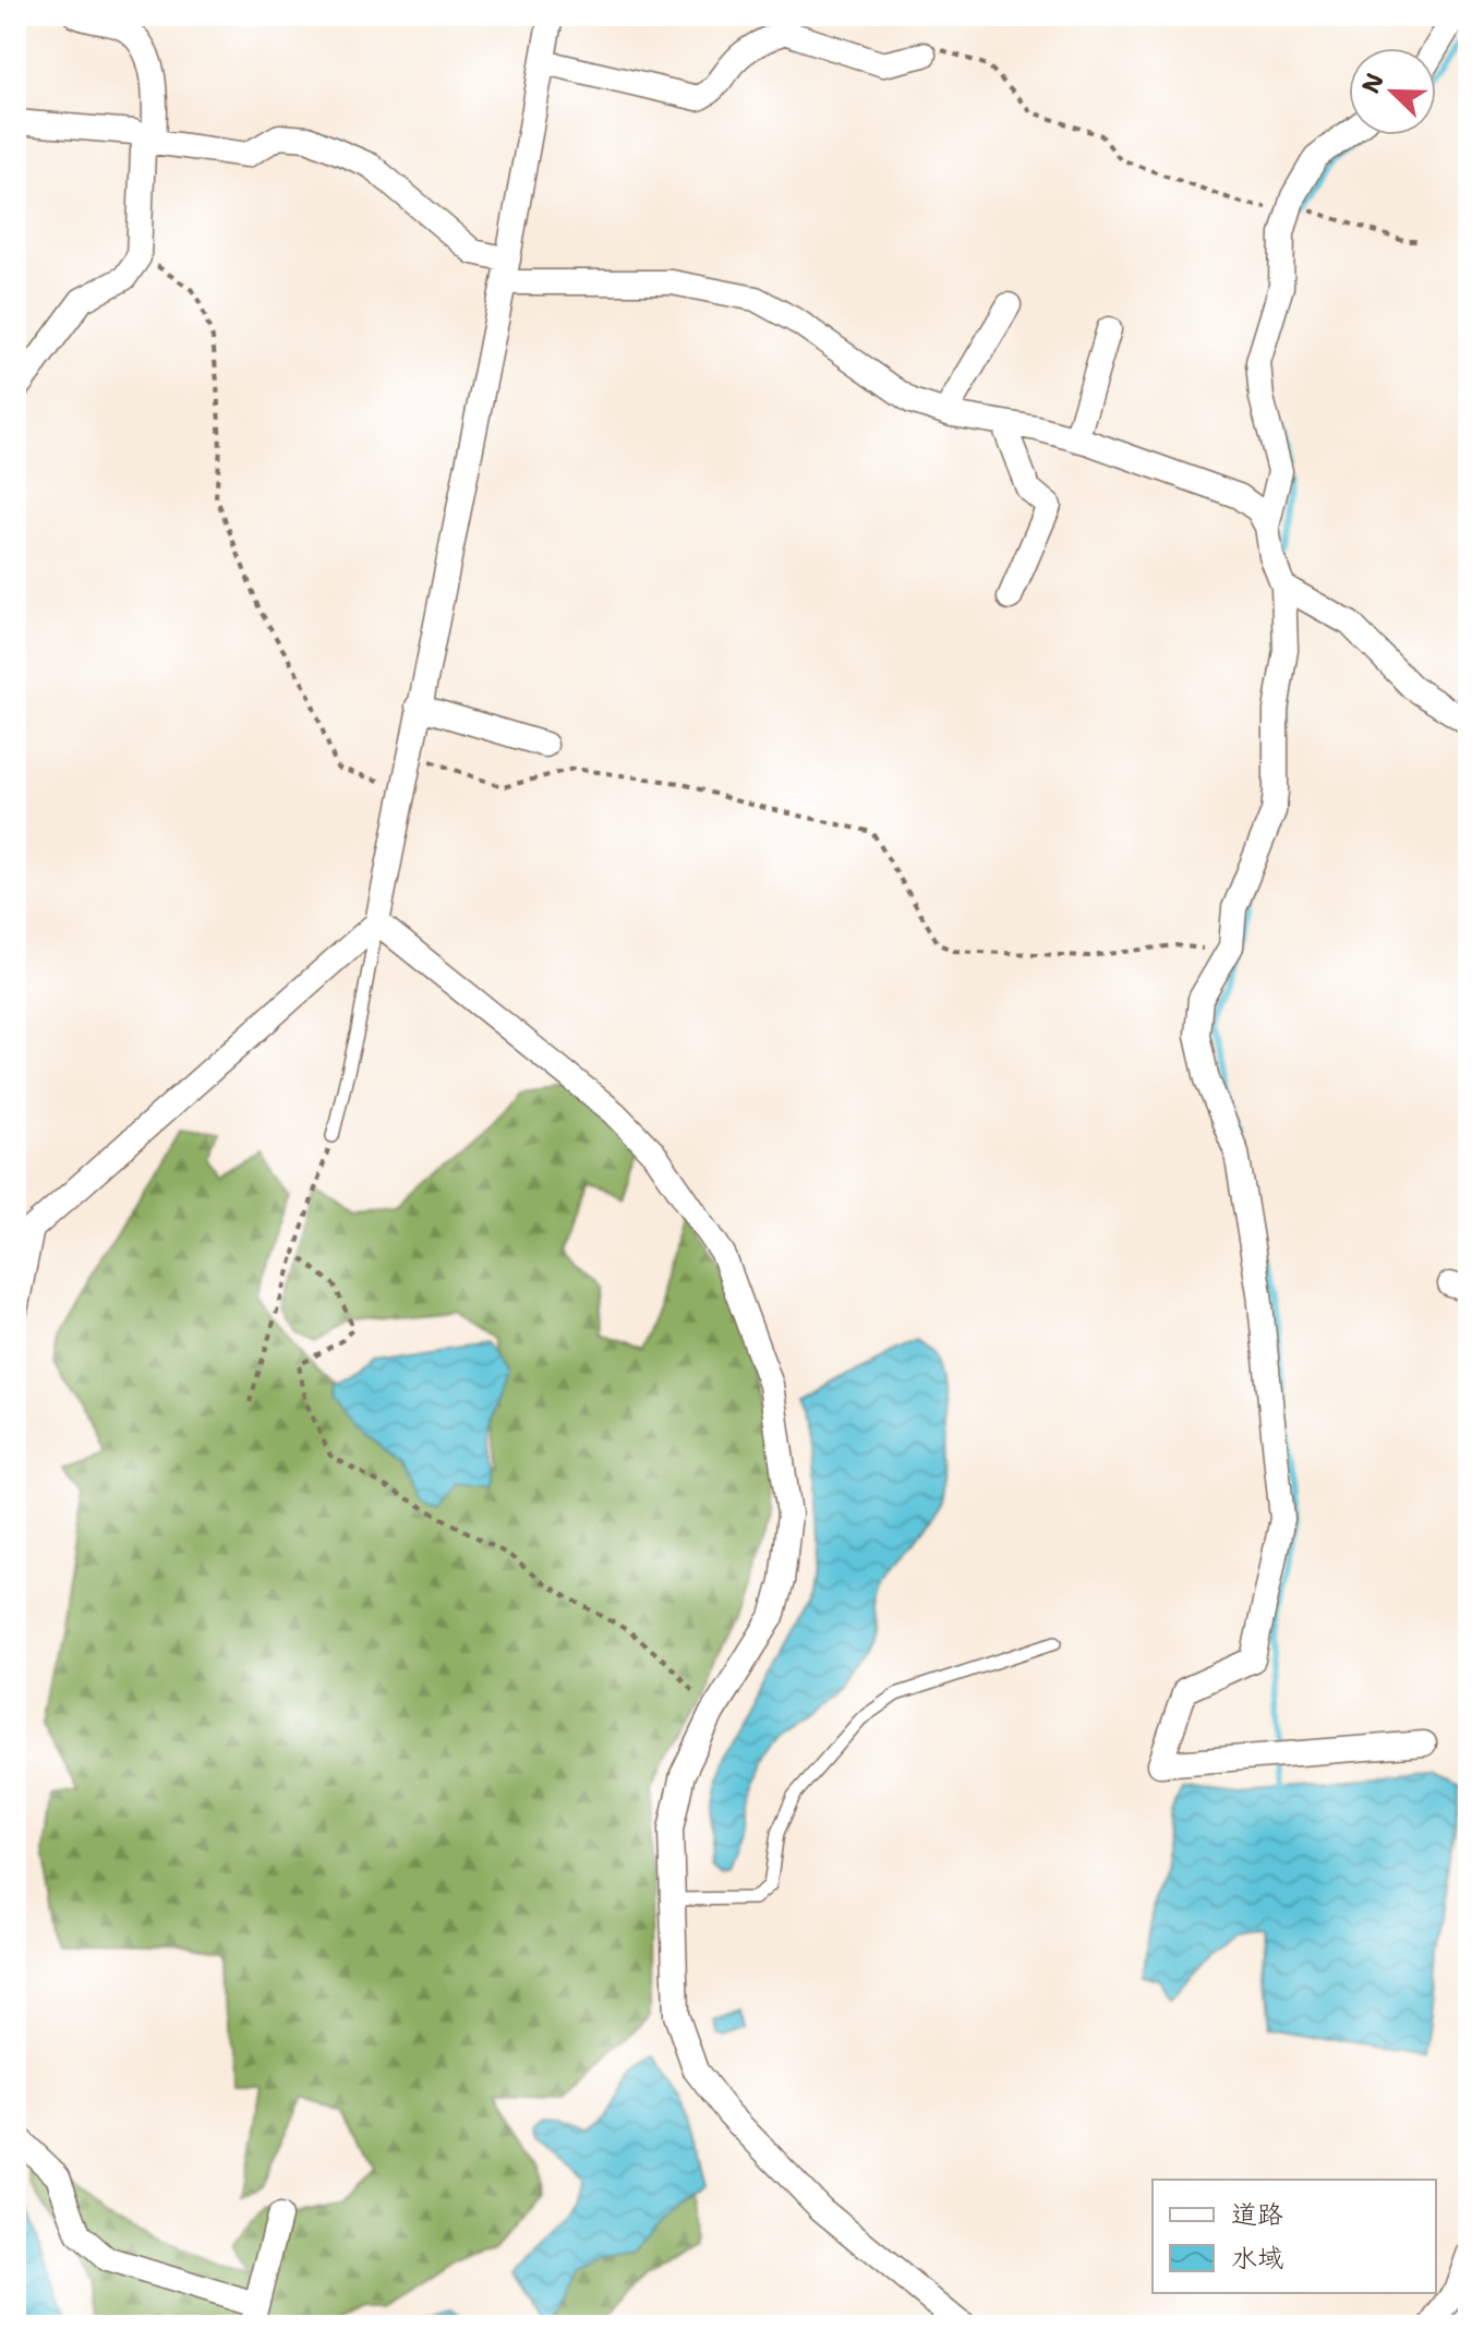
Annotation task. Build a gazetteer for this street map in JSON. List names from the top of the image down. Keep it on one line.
{"legend":["道路","水域"],"north":"top left"}
